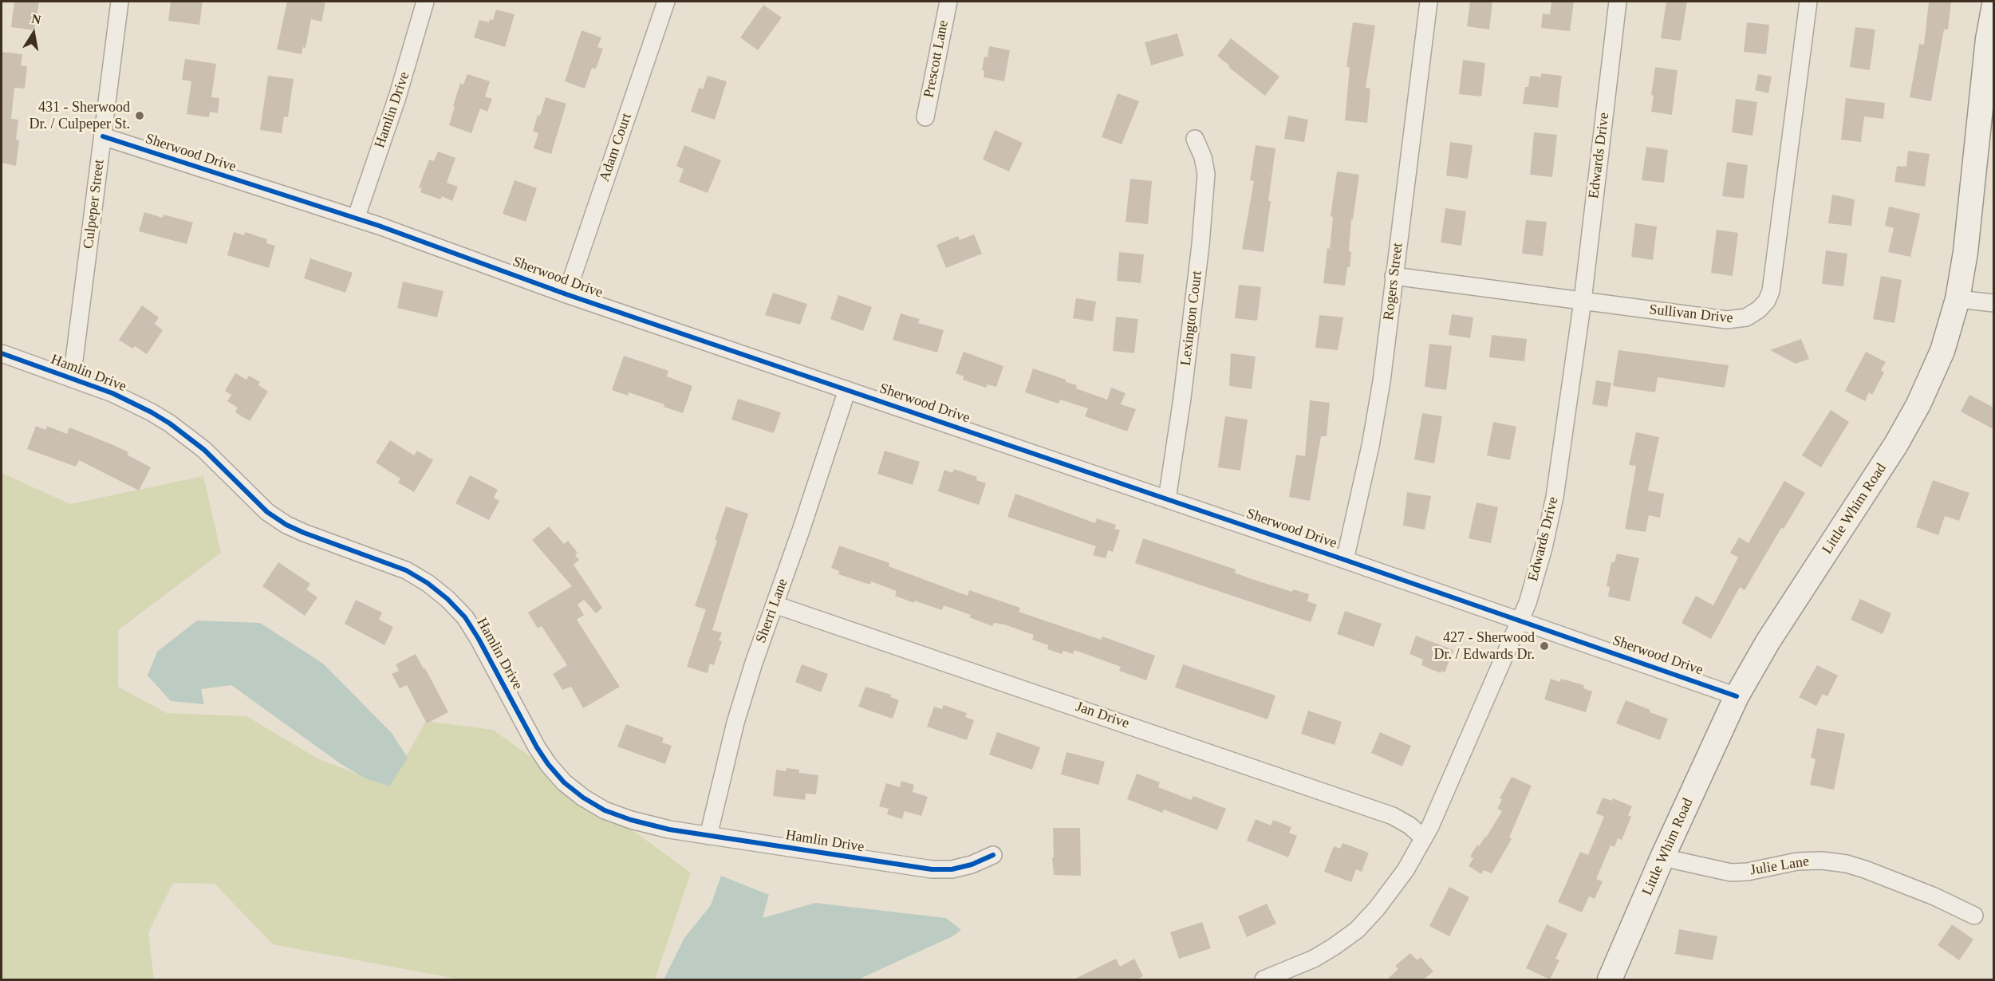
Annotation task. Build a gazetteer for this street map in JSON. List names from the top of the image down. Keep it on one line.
{"streets":{"street":["Prescott Lane","Hamlin Drive","Adam Court","Sherwood Drive","Edwards Drive","Culpeper Street","Rogers Street","Sullivan Drive","Lexington Court","Little Whim Road","Sherri Lane","Jan Drive","Julie Lane"]},"crossings":[["Hamlin Drive","Sherwood Drive"],["Hamlin Drive","Culpeper Street"],["Hamlin Drive","Sherri Lane"],["Adam Court","Sherwood Drive"],["Sherwood Drive","Edwards Drive"],["Sherwood Drive","Culpeper Street"],["Sherwood Drive","Rogers Street"],["Sherwood Drive","Lexington Court"],["Sherwood Drive","Little Whim Road"],["Sherwood Drive","Sherri Lane"],["Edwards Drive","Sullivan Drive"],["Edwards Drive","Jan Drive"],["Rogers Street","Sullivan Drive"],["Little Whim Road","Julie Lane"],["Sherri Lane","Jan Drive"]],"places":["431 - Sherwood Dr. / Culpeper St.","427 - Sherwood Dr. / Edwards Dr."],"north":"top"}
